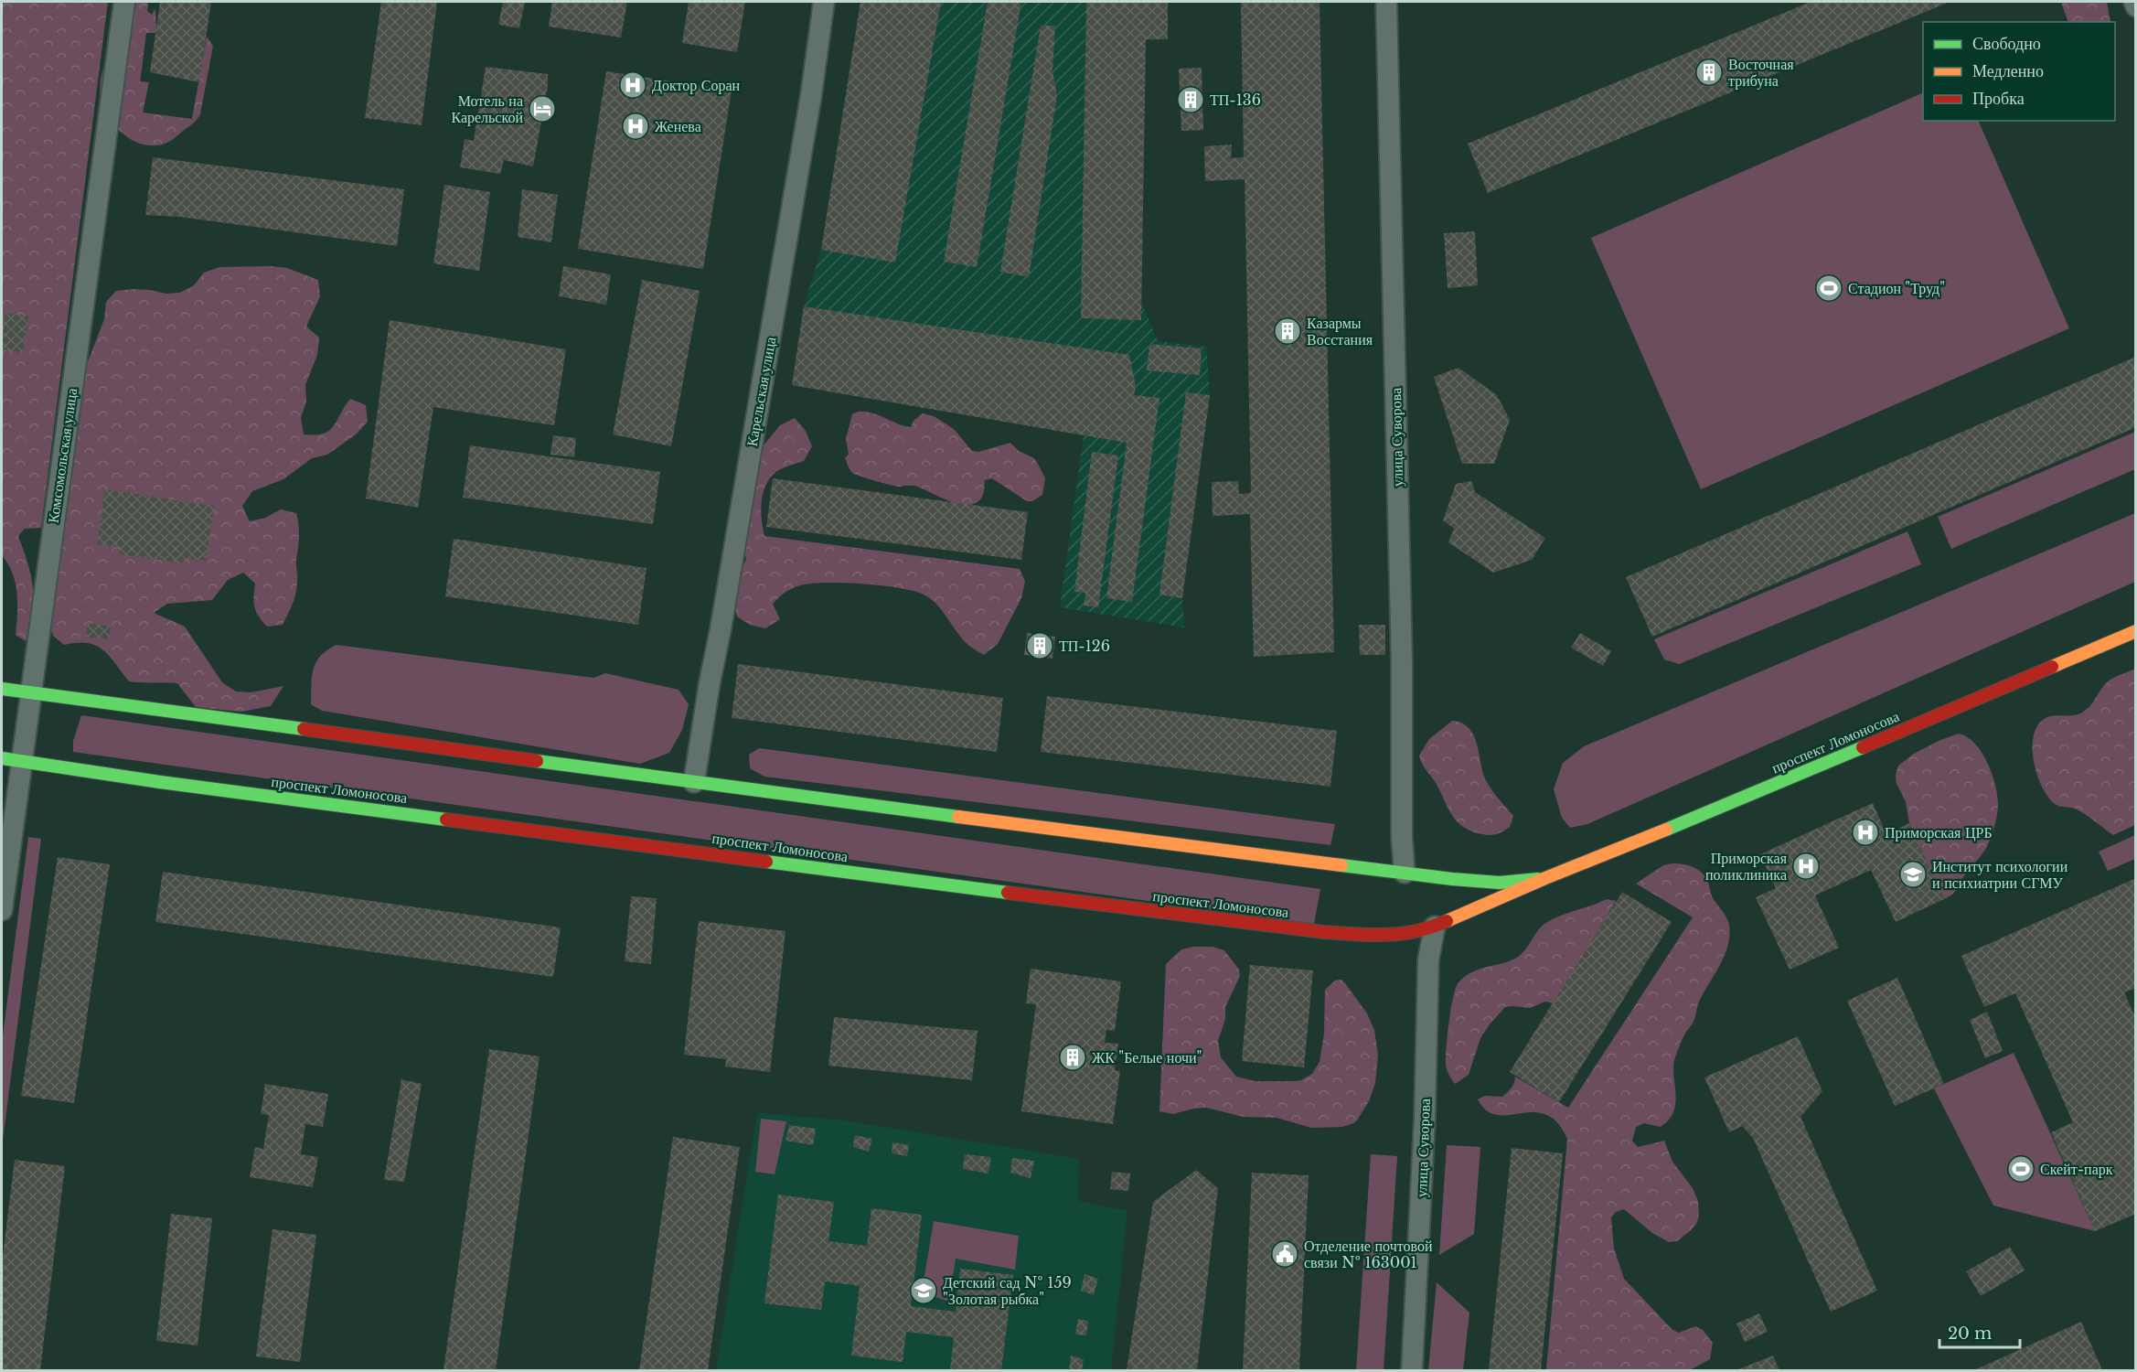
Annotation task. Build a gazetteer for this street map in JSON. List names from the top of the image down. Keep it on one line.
{"streets":{"main road":["проспект Ломоносова"],"street":["Карельская улица","улица Суворова","Комсомольская улица"]},"crossings":[["Карельская улица","проспект Ломоносова"],["улица Суворова","проспект Ломоносова"],["Комсомольская улица","проспект Ломоносова"]],"places":{"building":["Восточная трибуна","ТП-136","Казармы Восстания","ТП-126","ЖК \"Белые ночи\""],"hospital":["Доктор Соран","Женева","Приморская ЦРБ","Приморская поликлиника"],"hotel":["Мотель на Карельской"],"sports":["Стадион \"Труд\"","Скейт-парк"],"school or university":["Институт психологии и психиатрии СГМУ","Детский сад № 159 \"Золотая рыбка\""],"public building":["Отделение почтовой связи № 163001"]},"legend":["Свободно","Медленно","Пробка"],"scale_bar":"20 m"}
